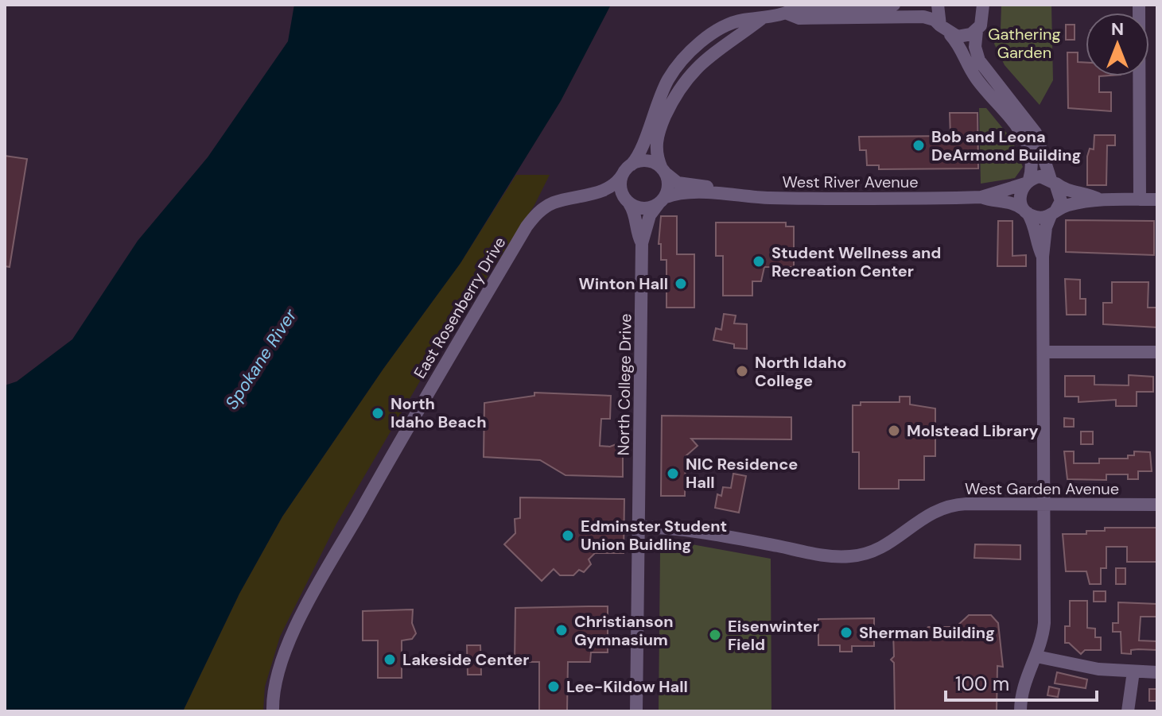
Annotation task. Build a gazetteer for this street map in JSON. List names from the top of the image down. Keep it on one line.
{"streets":{"street":["West River Avenue","East Rosenberry Drive","North College Drive","West Garden Avenue"]},"crossings":[["West River Avenue","East Rosenberry Drive"],["West River Avenue","North College Drive"],["East Rosenberry Drive","North College Drive"],["North College Drive","West Garden Avenue"]],"water":["Spokane River"],"parks":["Gathering Garden"],"places":["Bob and Leona DeArmond Building","Student Wellness and Recreation Center","Winton Hall","North Idaho College","North Idaho Beach","Molstead Library","NIC Residence Hall","Edminster Student Union Buidling","Christianson Gymnasium","Sherman Building","Eisenwinter Field","Lakeside Center","Lee-Kildow Hall"],"scale_bar":"100 m","north":"top"}
